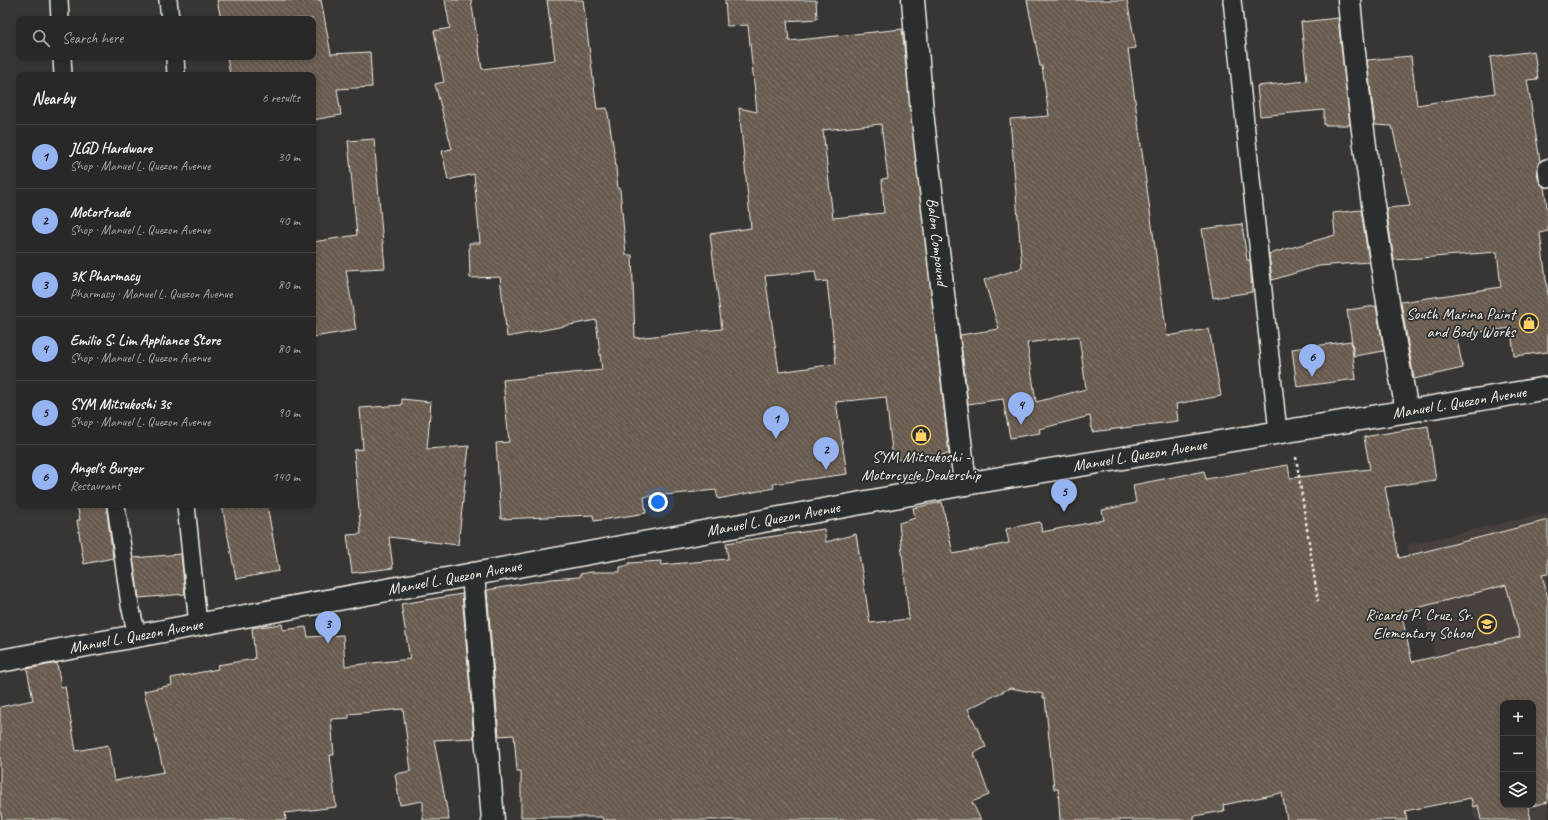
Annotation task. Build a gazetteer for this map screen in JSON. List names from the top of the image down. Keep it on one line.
{"streets":{"main road":["Balon Compound","Manuel L. Quezon Avenue"]},"crossings":[["Balon Compound","Manuel L. Quezon Avenue"]],"places":{"shop":["South Marina Paint and Body Works","SYM Mitsukoshi - Motorcycle Dealership"],"school or university":["Ricardo P. Cruz, Sr. Elementary School"]},"page":{"search":"Search here","heading":["Nearby","6 results"],"list":[{"mark":"1","name":"JLGD Hardware","note":"Shop · Manuel L. Quezon Avenue","value":"30 m"},{"mark":"2","name":"Motortrade","note":"Shop · Manuel L. Quezon Avenue","value":"40 m"},{"mark":"3","name":"3K Pharmacy","note":"Pharmacy · Manuel L. Quezon Avenue","value":"80 m"},{"mark":"4","name":"Emilio S. Lim Appliance Store","note":"Shop · Manuel L. Quezon Avenue","value":"80 m"},{"mark":"5","name":"SYM Mitsukoshi 3s","note":"Shop · Manuel L. Quezon Avenue","value":"90 m"},{"mark":"6","name":"Angel's Burger","note":"Restaurant","value":"140 m"}],"pins":["6","4","1","2","5","3"],"map_buttons":["+","−"]}}
